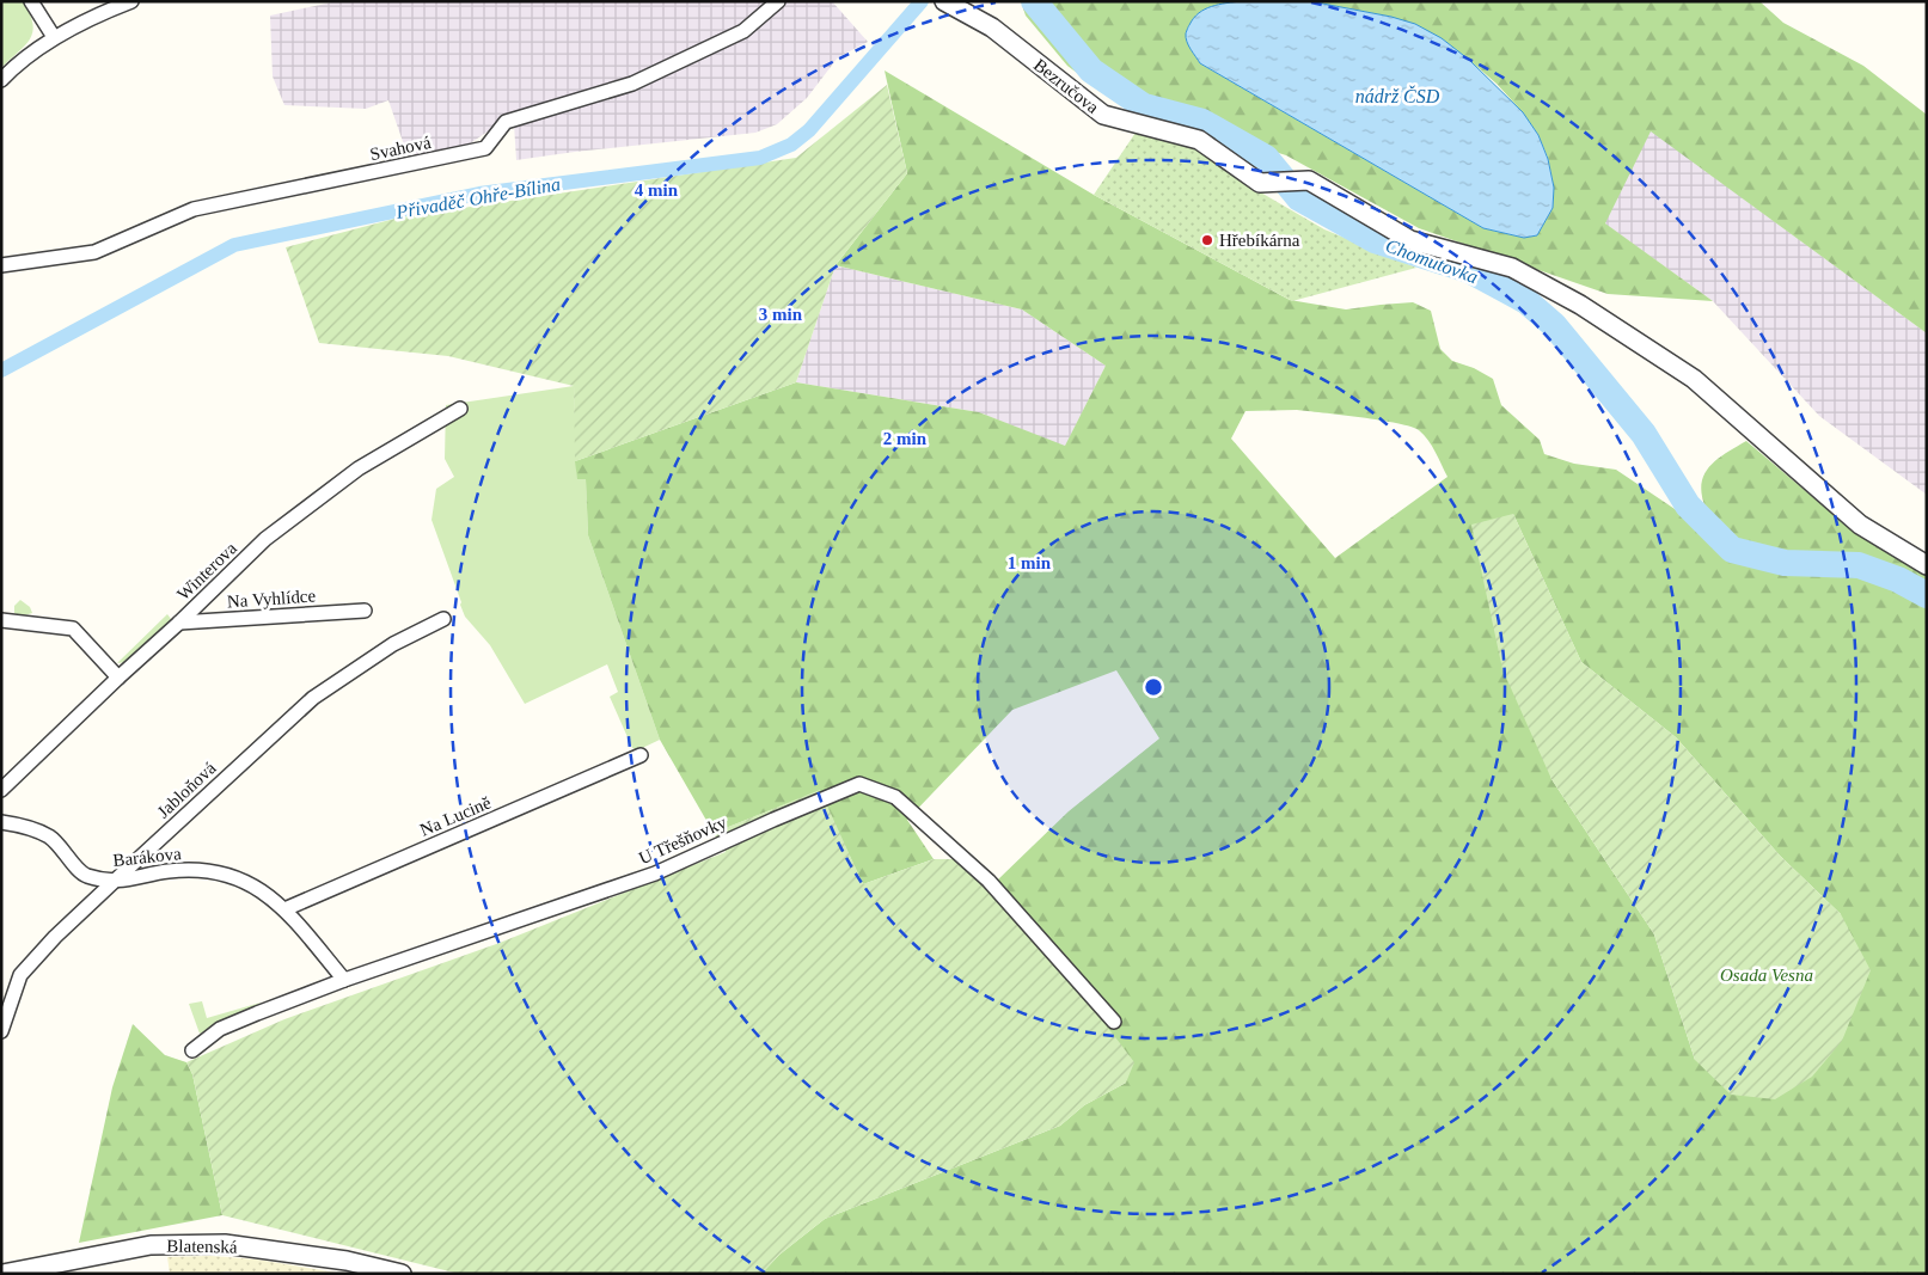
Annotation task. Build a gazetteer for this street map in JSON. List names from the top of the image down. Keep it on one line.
{"streets":{"street":["Bezručova","Svahová","Winterova","Na Vyhlídce","Jabloňová","Na Lucině","U Třešňovky","Barákova","Blatenská"]},"crossings":[["Winterova","Na Vyhlídce"],["Jabloňová","Barákova"],["Na Lucině","Barákova"],["U Třešňovky","Barákova"]],"water":["nádrž ČSD","Přivaděč Ohře-Bílina","Chomutovka"],"parks":["Osada Vesna"],"places":["Hřebíkárna"],"rings":["4 min","3 min","2 min","1 min"]}
